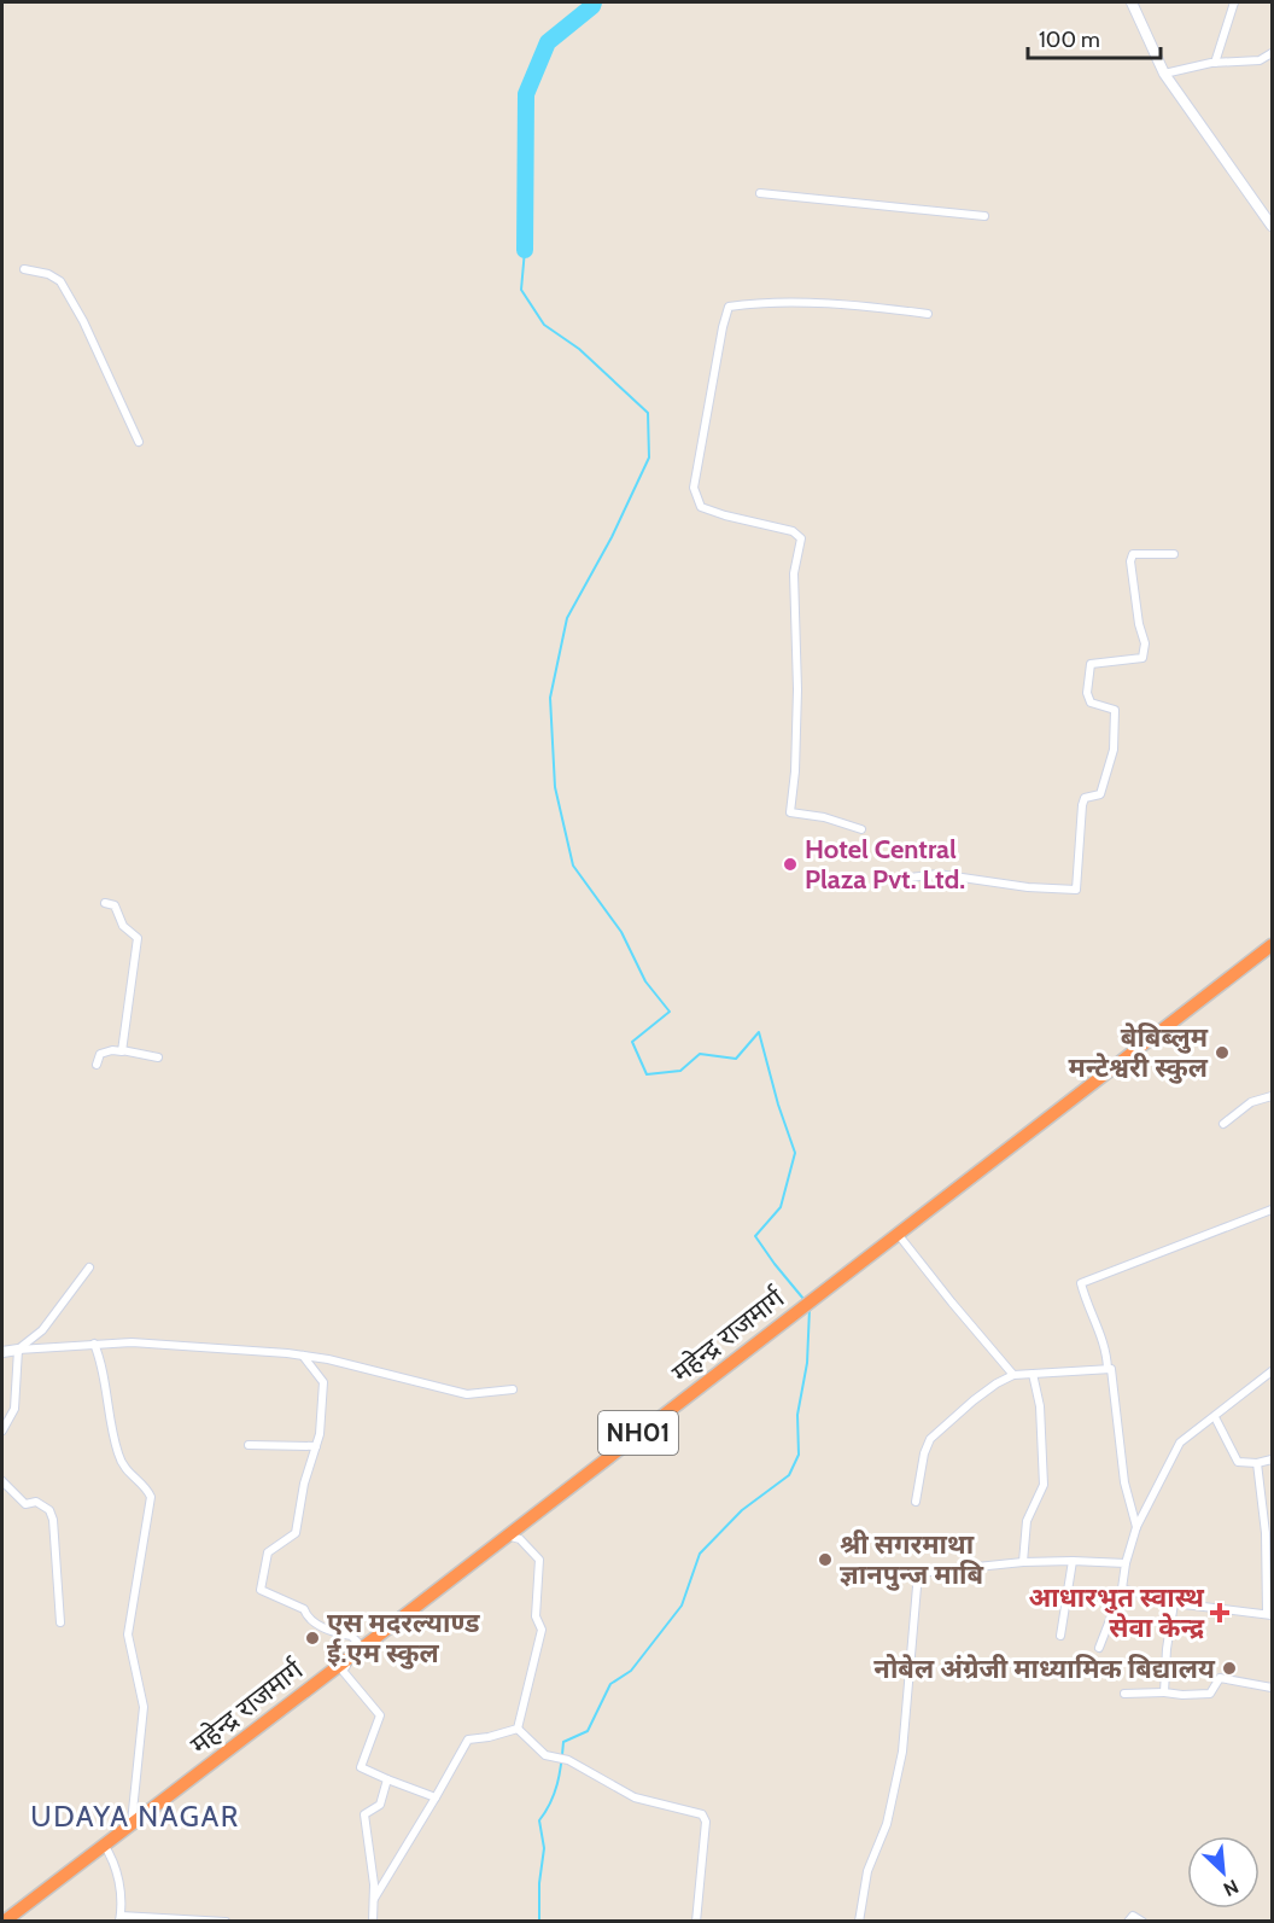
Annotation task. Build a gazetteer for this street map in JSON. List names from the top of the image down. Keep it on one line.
{"streets":{"highway":["महेन्द्र राजमार्ग","NH01"]},"districts":["UDAYA NAGAR"],"places":{"other":["Hotel Central Plaza Pvt. Ltd.","बेबिब्लुम मन्टेश्वरी स्कुल","श्री सगरमाथा ज्ञानपुन्ज माबि","एस मदरल्याण्ड ई.एम स्कुल","नोबेल अंग्रेजी माध्यामिक बिद्यालय"],"health":["आधारभुत स्वास्थ सेवा केन्द्र"]},"scale_bar":"100 m","north":"bottom right"}
